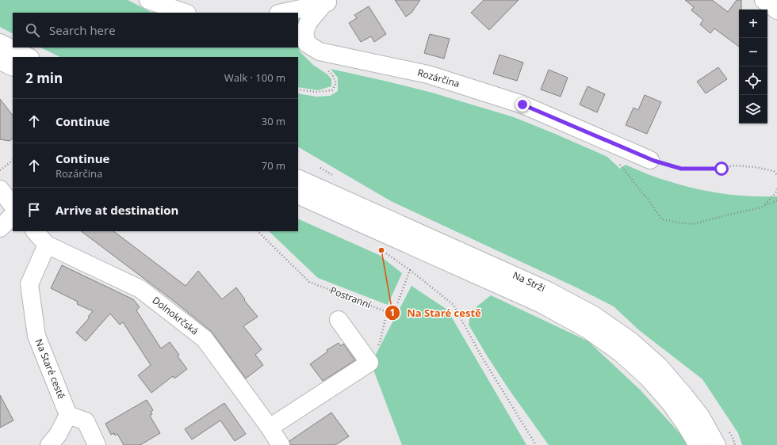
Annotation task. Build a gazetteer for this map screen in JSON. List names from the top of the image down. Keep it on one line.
{"streets":{"street":["Rozárčina","Na Strži","Dolnokrčská","Na Staré cestě"],"path":["Postranní"]},"crossings":[["Dolnokrčská","Na Staré cestě"]],"places":["Na Staré cestě"],"page":{"map_buttons":["+","−"],"search":"Search here","heading":["2 min","Walk · 100 m"],"list":[["Continue","30 m"],["Continue","Rozárčina","70 m"],"Arrive at destination"]}}
